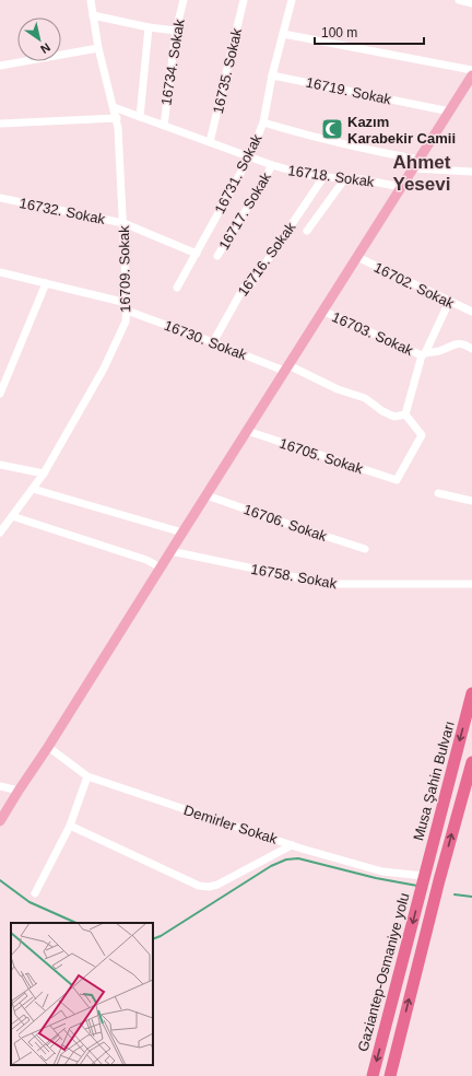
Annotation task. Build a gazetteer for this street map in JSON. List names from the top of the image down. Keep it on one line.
{"streets":{"highway":["Musa Şahin Bulvarı","Gaziantep-Osmaniye yolu"],"street":["16734. Sokak","16735. Sokak","16719. Sokak","16731. Sokak","16718. Sokak","16732. Sokak","16717. Sokak","16716. Sokak","16709. Sokak","16702. Sokak","16703. Sokak","16730. Sokak","16705. Sokak","16706. Sokak","16758. Sokak","Demirler Sokak"]},"crossings":[["16734. Sokak","16718. Sokak"],["16735. Sokak","16718. Sokak"],["16719. Sokak","16731. Sokak"],["16731. Sokak","16718. Sokak"],["16731. Sokak","16732. Sokak"],["16718. Sokak","16717. Sokak"],["16718. Sokak","16716. Sokak"],["16718. Sokak","16709. Sokak"],["16732. Sokak","16709. Sokak"],["16716. Sokak","16730. Sokak"],["16709. Sokak","16730. Sokak"],["16730. Sokak","16705. Sokak"],["Musa Şahin Bulvarı","Demirler Sokak"],["Musa Şahin Bulvarı","Gaziantep-Osmaniye yolu"],["Demirler Sokak","Gaziantep-Osmaniye yolu"]],"districts":["Ahmet Yesevi"],"places":{"mosque":["Kazım Karabekir Camii"]},"scale_bar":"100 m","north":"bottom right"}
